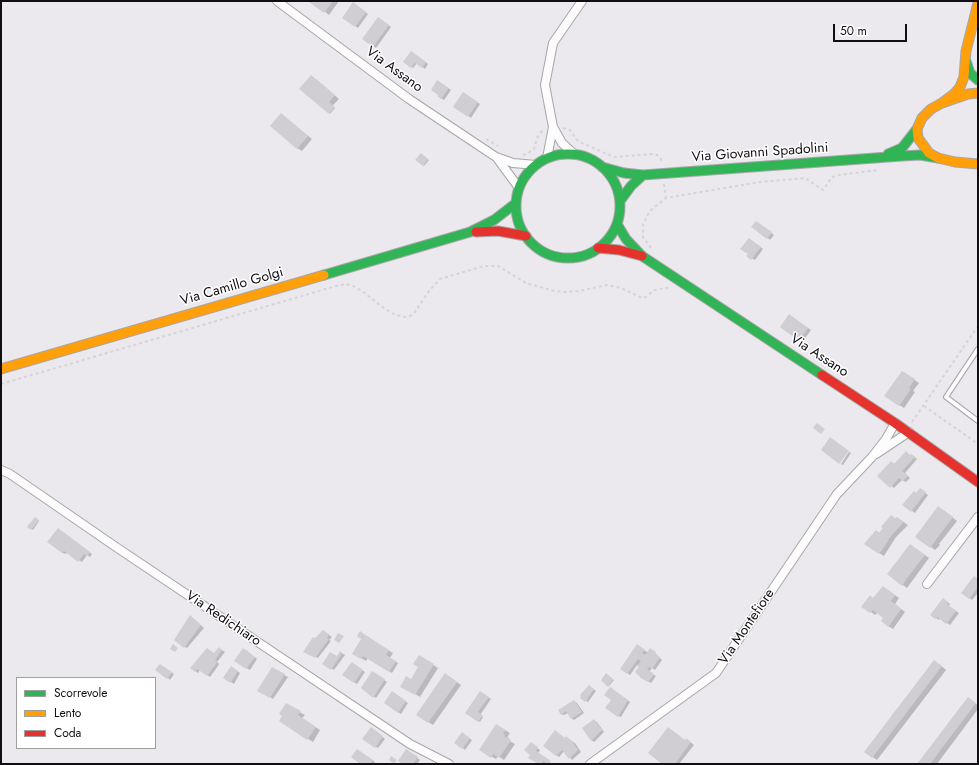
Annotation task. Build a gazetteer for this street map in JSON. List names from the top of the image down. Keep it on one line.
{"streets":{"main road":["Via Assano","Via Giovanni Spadolini","Via Camillo Golgi"],"street":["Via Redichiaro","Via Montefiore"]},"crossings":[["Via Assano","Via Giovanni Spadolini"],["Via Assano","Via Camillo Golgi"],["Via Assano","Via Montefiore"],["Via Giovanni Spadolini","Via Camillo Golgi"]],"legend":["Scorrevole","Lento","Coda"],"scale_bar":"50 m"}
